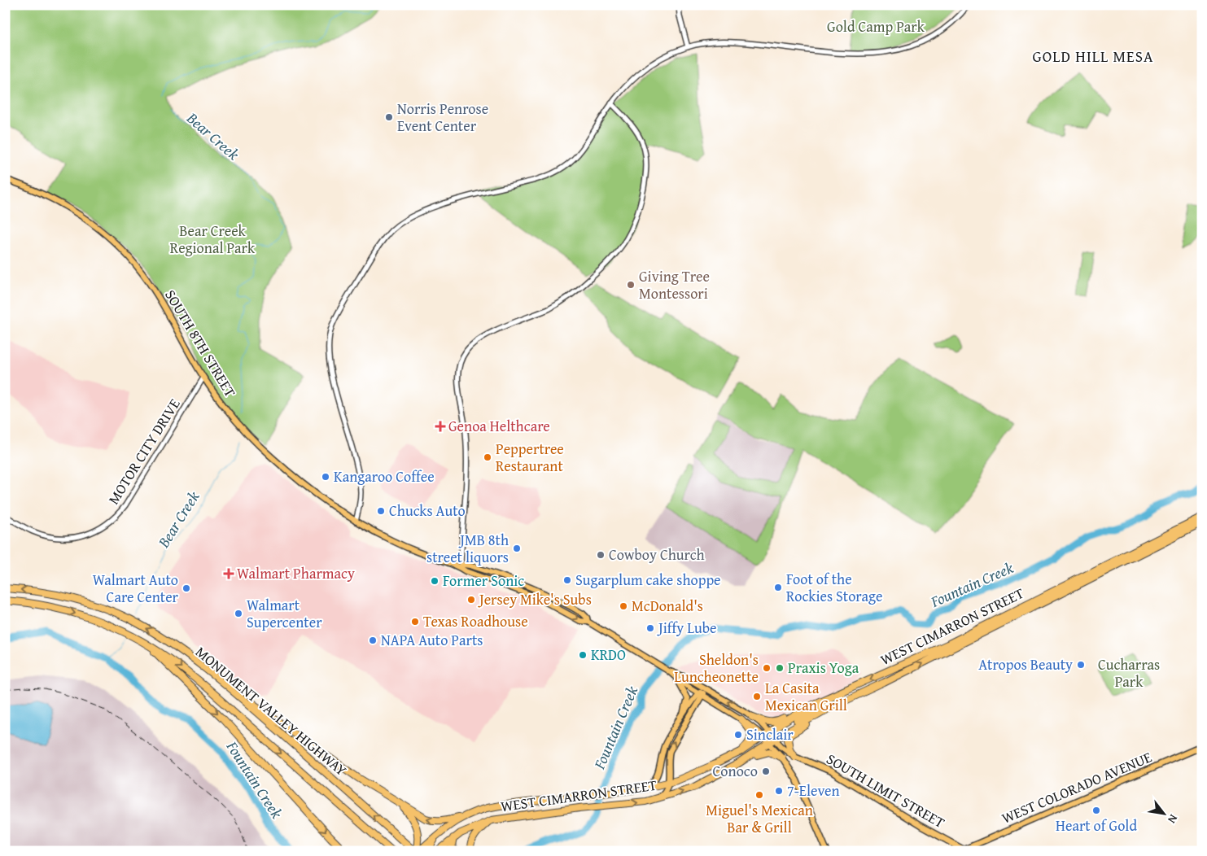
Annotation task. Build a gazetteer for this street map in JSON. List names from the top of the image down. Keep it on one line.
{"streets":{"highway":["WEST CIMARRON STREET","MONUMENT VALLEY HIGHWAY"],"main road":["SOUTH 8TH STREET","WEST COLORADO AVENUE","SOUTH LIMIT STREET"],"street":["MOTOR CITY DRIVE"]},"crossings":[["SOUTH 8TH STREET","MOTOR CITY DRIVE"],["SOUTH 8TH STREET","WEST CIMARRON STREET"],["SOUTH 8TH STREET","SOUTH LIMIT STREET"],["WEST CIMARRON STREET","SOUTH LIMIT STREET"],["WEST COLORADO AVENUE","SOUTH LIMIT STREET"]],"districts":["GOLD HILL MESA"],"water":["Bear Creek","Fountain Creek"],"parks":["Gold Camp Park","Bear Creek Regional Park","Cucharras Park"],"places":{"other":["Norris Penrose Event Center","Giving Tree Montessori","Peppertree Restaurant","Kangaroo Coffee","Chucks Auto","JMB 8th street liquors","Cowboy Church","Sugarplum cake shoppe","Former Sonic","Foot of the Rockies Storage","Walmart Auto Care Center","Jersey Mike's Subs","McDonald's","Walmart Supercenter","Texas Roadhouse","Jiffy Lube","NAPA Auto Parts","KRDO","Atropos Beauty","Sheldon's Luncheonette","Praxis Yoga","La Casita Mexican Grill","Sinclair","Conoco","7-Eleven","Miguel's Mexican Bar & Grill","Heart of Gold"],"health":["Genoa Helthcare","Walmart Pharmacy"]},"north":"bottom right"}
